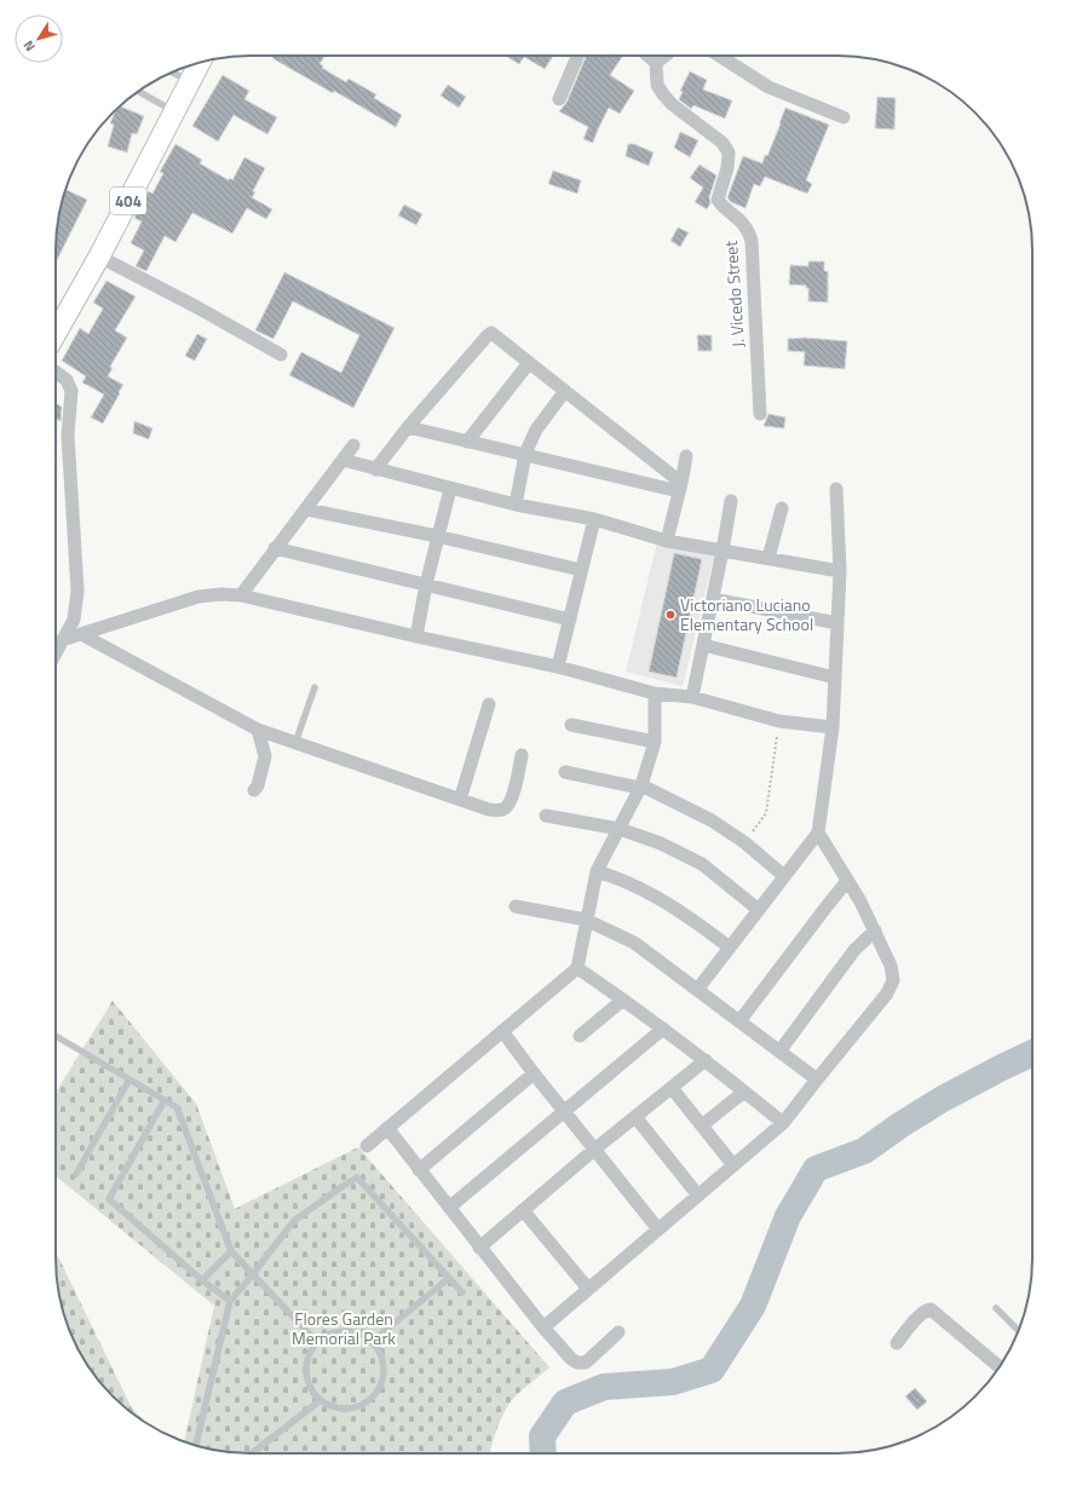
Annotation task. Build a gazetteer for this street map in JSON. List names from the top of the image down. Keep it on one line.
{"streets":{"main road":["404"],"street":["J. Vicedo Street"]},"parks":["Flores Garden Memorial Park"],"places":["Victoriano Luciano Elementary School"],"north":"bottom left"}
